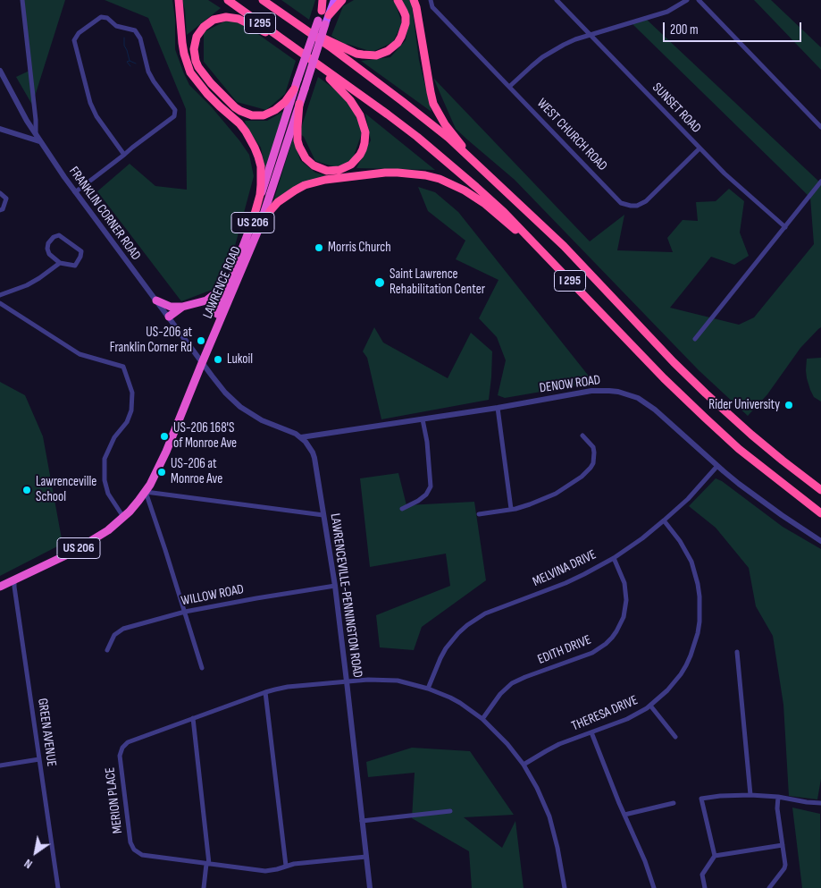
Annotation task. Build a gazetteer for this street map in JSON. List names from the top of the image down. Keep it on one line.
{"streets":{"highway":["I 295","US 206","LAWRENCE ROAD"],"street":["SUNSET ROAD","WEST CHURCH ROAD","FRANKLIN CORNER ROAD","DENOW ROAD","MELVINA DRIVE","WILLOW ROAD","LAWRENCEVILLE-PENNINGTON ROAD","EDITH DRIVE","THERESA DRIVE","GREEN AVENUE","MERION PLACE"]},"crossings":[["SUNSET ROAD","WEST CHURCH ROAD"],["FRANKLIN CORNER ROAD","US 206"],["FRANKLIN CORNER ROAD","LAWRENCE ROAD"],["US 206","LAWRENCE ROAD"],["US 206","GREEN AVENUE"],["DENOW ROAD","MELVINA DRIVE"],["DENOW ROAD","LAWRENCEVILLE-PENNINGTON ROAD"],["MELVINA DRIVE","EDITH DRIVE"],["MELVINA DRIVE","THERESA DRIVE"],["MELVINA DRIVE","MERION PLACE"],["WILLOW ROAD","LAWRENCEVILLE-PENNINGTON ROAD"],["LAWRENCEVILLE-PENNINGTON ROAD","MERION PLACE"],["EDITH DRIVE","MERION PLACE"],["THERESA DRIVE","MERION PLACE"]],"places":["Morris Church","Saint Lawrence Rehabilitation Center","US-206 at Franklin Corner Rd","Lukoil","Rider University","US-206 168'S of Monroe Ave","US-206 at Monroe Ave","Lawrenceville School"],"scale_bar":"200 m","north":"bottom left"}
